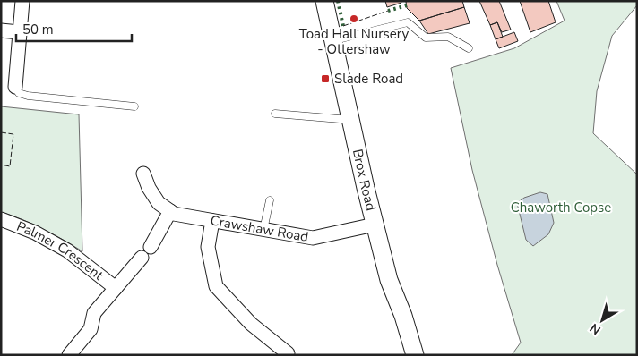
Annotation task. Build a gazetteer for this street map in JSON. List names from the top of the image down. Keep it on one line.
{"streets":{"street":["Brox Road","Crawshaw Road","Palmer Crescent"]},"crossings":[["Brox Road","Crawshaw Road"]],"parks":["Chaworth Copse"],"places":{"other":["Toad Hall Nursery - Ottershaw"],"transit":["Slade Road"]},"scale_bar":"50 m","north":"bottom left"}
